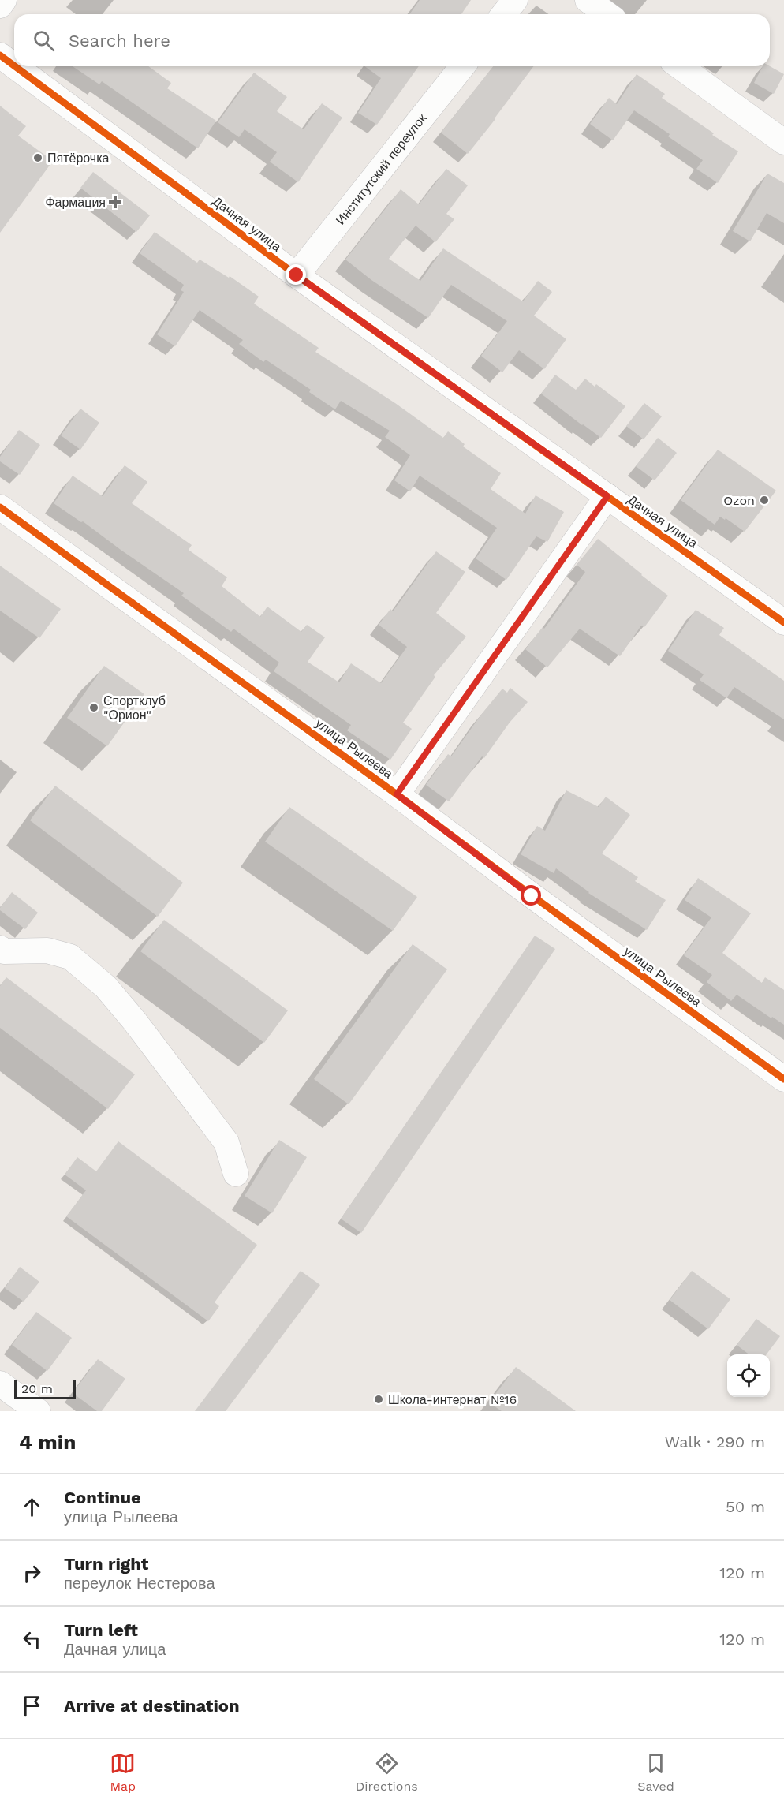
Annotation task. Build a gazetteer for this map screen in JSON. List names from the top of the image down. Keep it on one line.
{"streets":{"street":["Институтский переулок","Дачная улица","улица Рылеева"]},"crossings":[["Институтский переулок","Дачная улица"]],"places":{"other":["Пятёрочка","Ozon","Спортклуб \"Орион\"","Школа-интернат №16"],"health":["Фармация"]},"scale_bar":"20 m","page":{"search":"Search here","scale":"20 m","heading":["4 min","Walk · 290 m"],"list":[["Continue","улица Рылеева","50 m"],["Turn right","переулок Нестерова","120 m"],["Turn left","Дачная улица","120 m"],"Arrive at destination"],"nav":["Map","Directions","Saved"]}}
